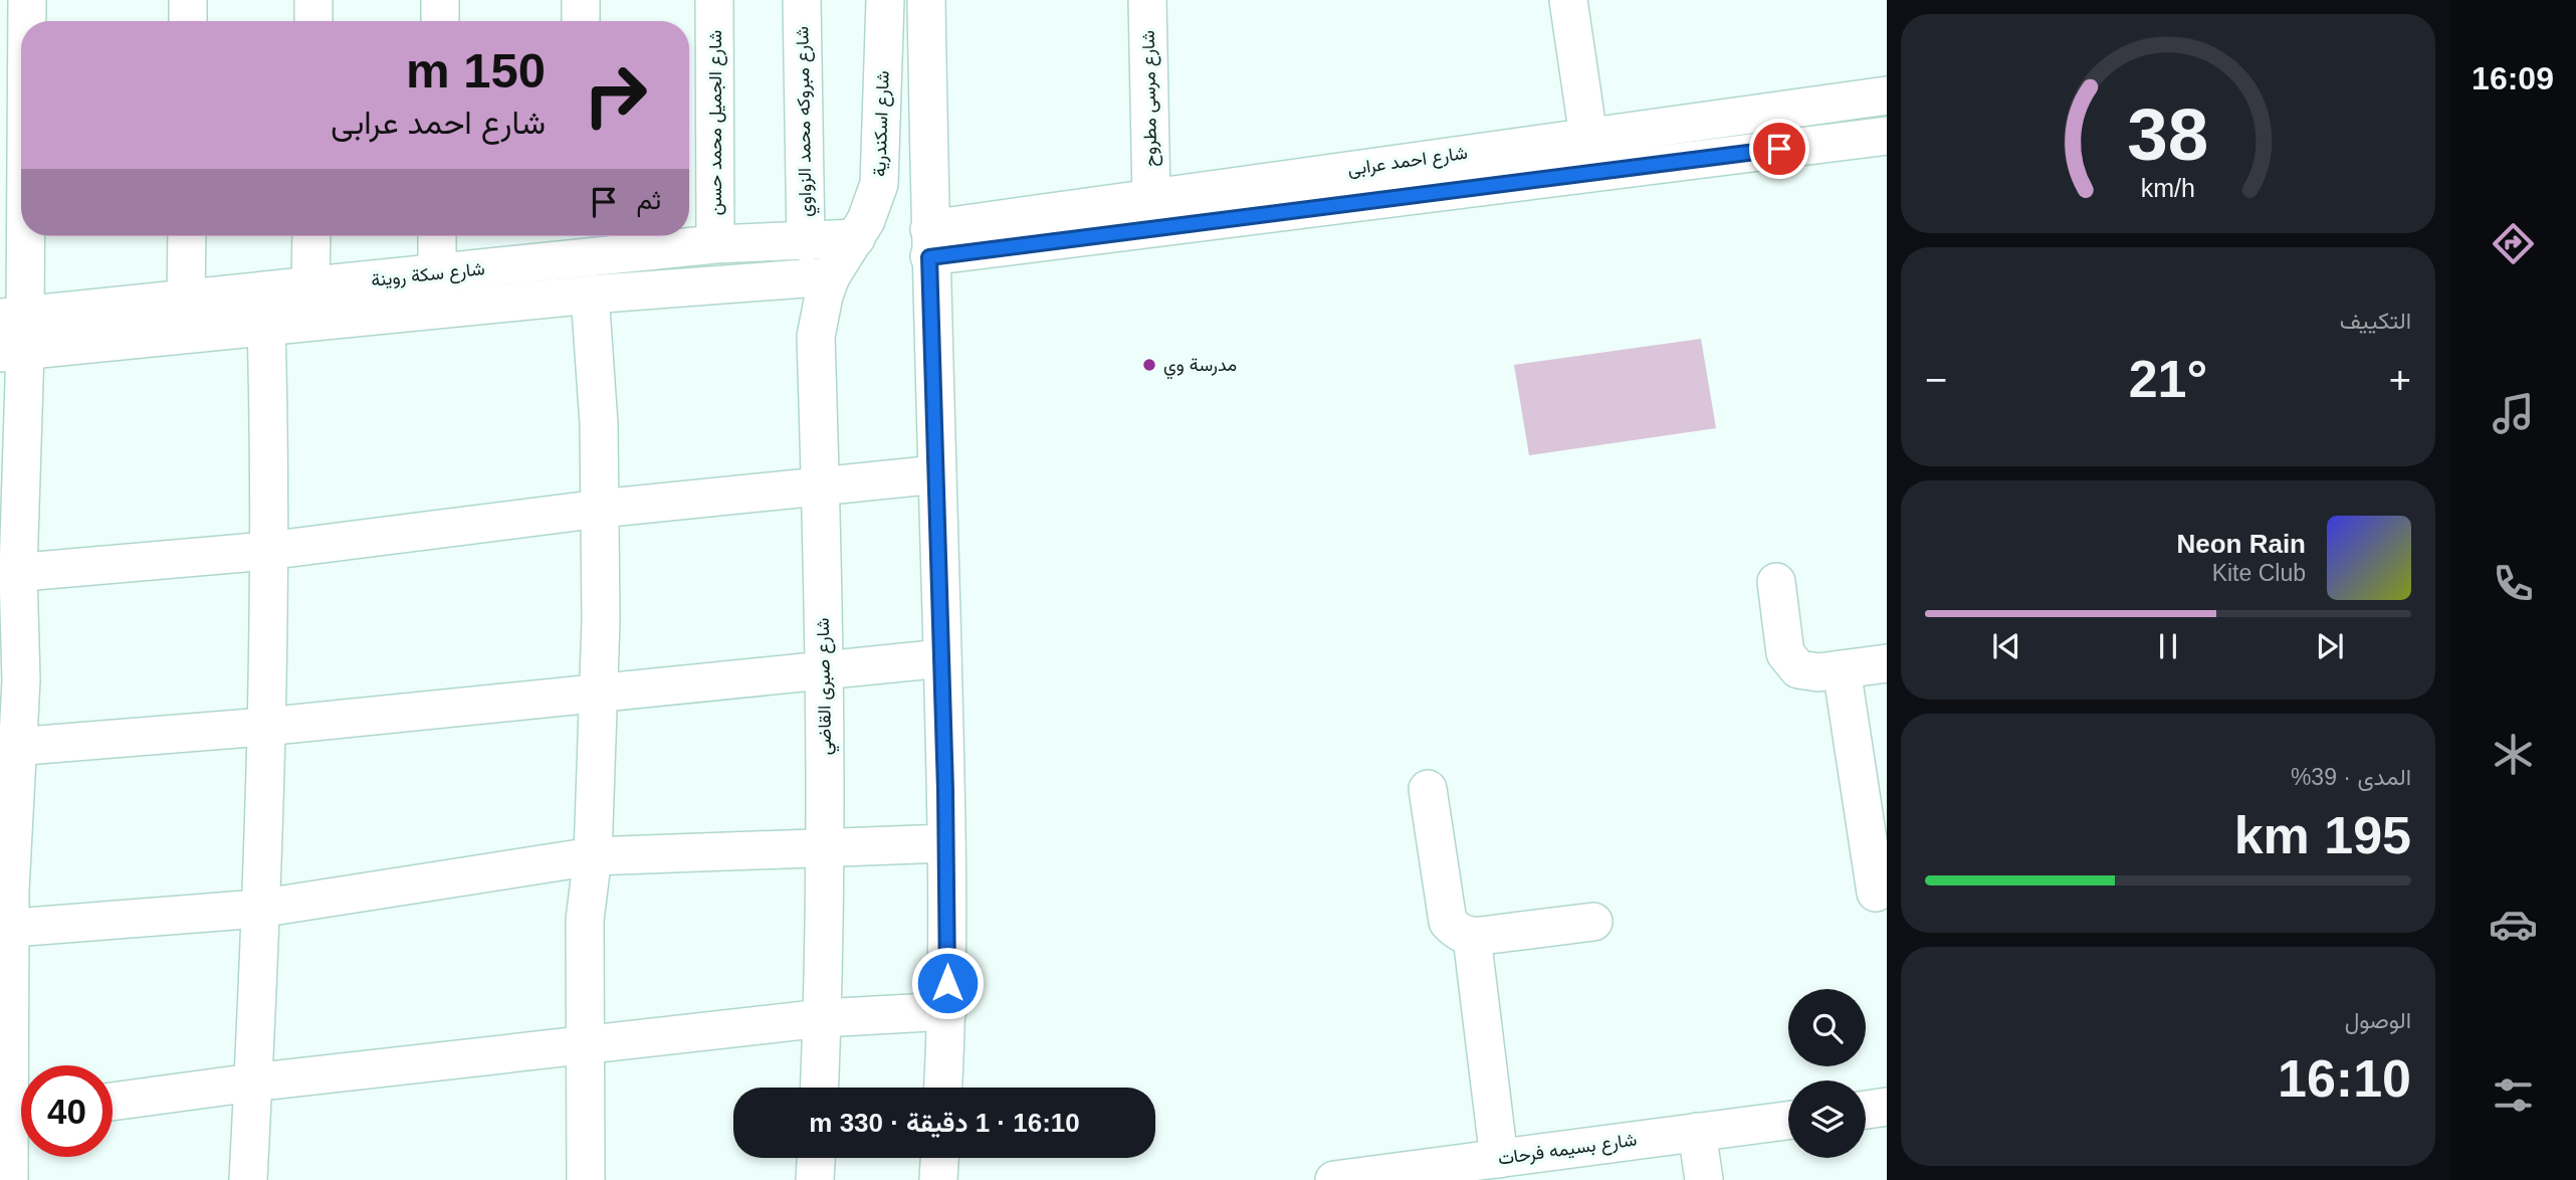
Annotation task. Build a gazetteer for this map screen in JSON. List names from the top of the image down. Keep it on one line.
{"streets":{"street":["شارع مرسى مطروح","شارع مبروكه محمد الزواوي","شارع الجميل محمد حسن","شارع اسكندرية","شارع احمد عرابى","شارع سكة روينة","شارع صبرى القاضي","شارع بسيمه فرحات"]},"crossings":[["شارع مرسى مطروح","شارع احمد عرابى"],["شارع مبروكه محمد الزواوي","شارع سكة روينة"],["شارع الجميل محمد حسن","شارع سكة روينة"],["شارع اسكندرية","شارع سكة روينة"],["شارع اسكندرية","شارع صبرى القاضي"],["شارع سكة روينة","شارع صبرى القاضي"]],"places":["مدرسة وي"],"page":{"tabs":"16:09","turn":["150 m","شارع احمد عرابى"],"then":"ثم","tile":["التكييف",["المدى · 39%","195 km"],["الوصول","16:10"]],"heat":["−","21°","+"],"song":["Neon Rain","Kite Club"],"limit":"40","trip":"16:10 · 1 دقيقة · 330 m","gauge":["38","km/h"]}}
